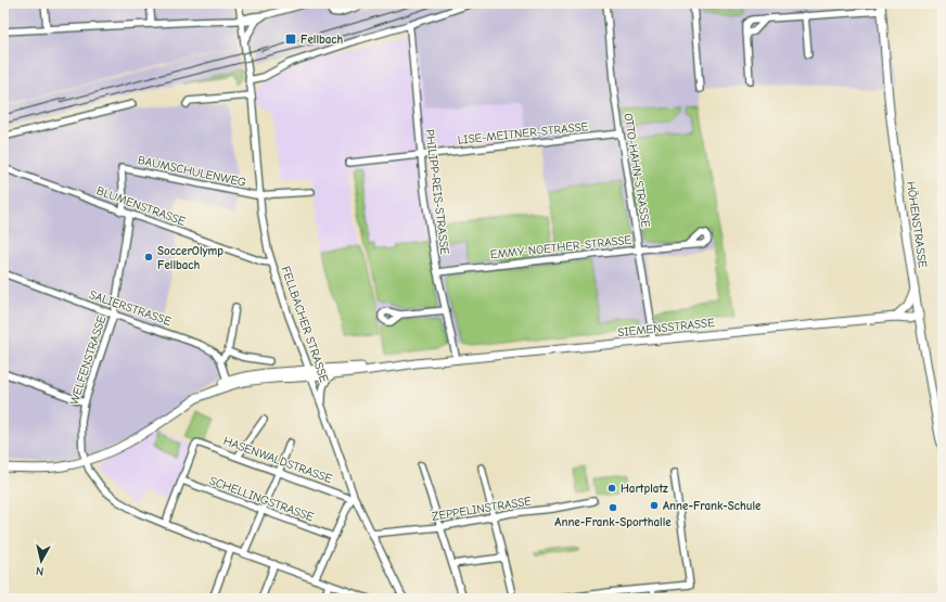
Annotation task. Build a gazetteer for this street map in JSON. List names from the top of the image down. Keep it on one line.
{"streets":{"main road":["HÖHENSTRASSE","SIEMENSSTRASSE"],"street":["LISE-MEITNER-STRASSE","OTTO-HAHN-STRASSE","BAUMSCHULENWEG","PHILIPP-REIS-STRASSE","BLUMENSTRASSE","EMMY-NOETHER-STRASSE","SALIERSTRASSE","FELLBACHER STRASSE","WELFENSTRASSE","HASENWALDSTRASSE","SCHELLINGSTRASSE","ZEPPELINSTRASSE"]},"crossings":[["LISE-MEITNER-STRASSE","OTTO-HAHN-STRASSE"],["LISE-MEITNER-STRASSE","PHILIPP-REIS-STRASSE"],["OTTO-HAHN-STRASSE","EMMY-NOETHER-STRASSE"],["OTTO-HAHN-STRASSE","SIEMENSSTRASSE"],["BAUMSCHULENWEG","BLUMENSTRASSE"],["BAUMSCHULENWEG","FELLBACHER STRASSE"],["PHILIPP-REIS-STRASSE","EMMY-NOETHER-STRASSE"],["PHILIPP-REIS-STRASSE","SIEMENSSTRASSE"],["BLUMENSTRASSE","FELLBACHER STRASSE"],["BLUMENSTRASSE","WELFENSTRASSE"],["HÖHENSTRASSE","SIEMENSSTRASSE"],["SALIERSTRASSE","WELFENSTRASSE"],["FELLBACHER STRASSE","SIEMENSSTRASSE"],["FELLBACHER STRASSE","HASENWALDSTRASSE"],["FELLBACHER STRASSE","ZEPPELINSTRASSE"],["HASENWALDSTRASSE","SCHELLINGSTRASSE"]],"places":{"transit":["Fellbach"],"other":["SoccerOlymp Fellbach","Hartplatz","Anne-Frank-Schule","Anne-Frank-Sporthalle"]},"north":"bottom"}
